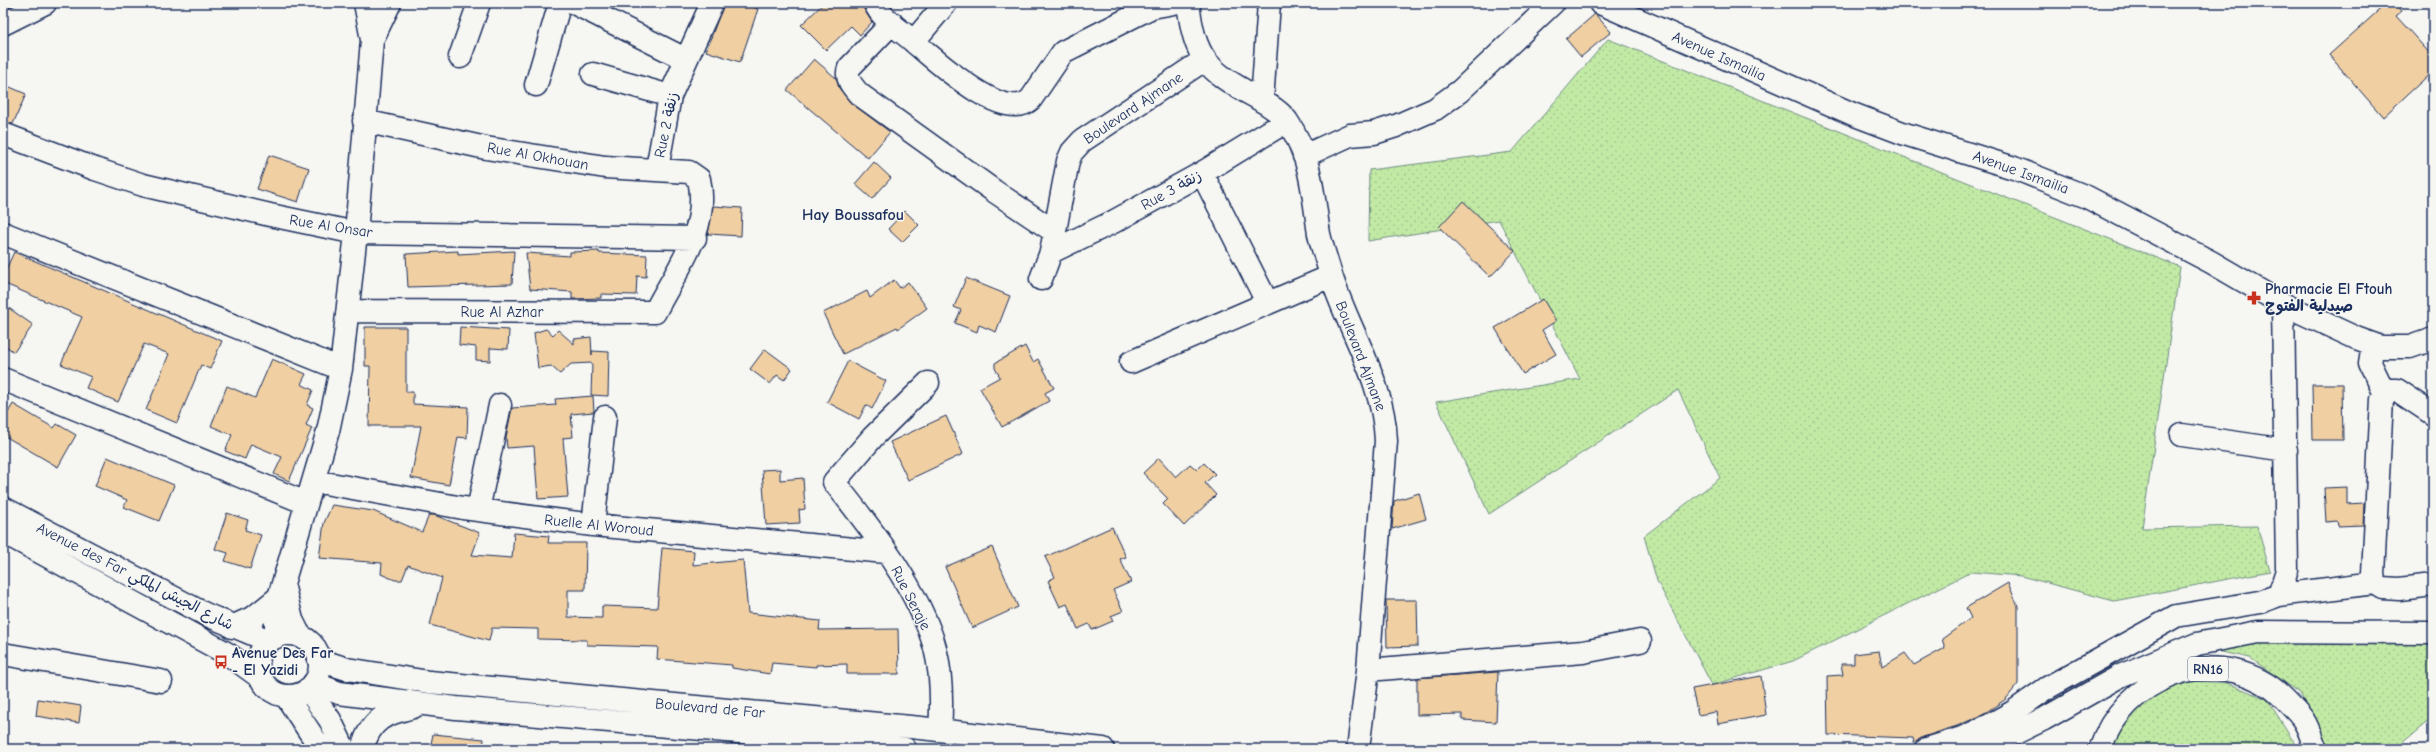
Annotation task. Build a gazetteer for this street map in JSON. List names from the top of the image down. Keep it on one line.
{"streets":{"main road":["Avenue Ismailia","Boulevard Ajmane","Rue 2 زنقة","Rue Al Okhouan","Rue 3 زنقة","Rue Al Onsar","Rue Al Azhar","Ruelle Al Woroud","Avenue des Far شارع الجيش الملكي","Rue Seraje","RN16","Boulevard de Far"]},"crossings":[["Boulevard Ajmane","Rue 3 زنقة"],["Rue 2 زنقة","Rue Al Okhouan"],["Rue Al Okhouan","Rue Al Onsar"],["Rue Al Okhouan","Rue Al Azhar"],["Rue Al Onsar","Rue Al Azhar"],["Ruelle Al Woroud","Rue Seraje"],["Avenue des Far شارع الجيش الملكي","Boulevard de Far"],["Rue Seraje","Boulevard de Far"]],"districts":["Hay Boussafou"],"places":{"pharmacy":["Pharmacie El Ftouh صيدلية الفتوح"],"bus stop":["Avenue Des Far - El Yazidi"]}}
